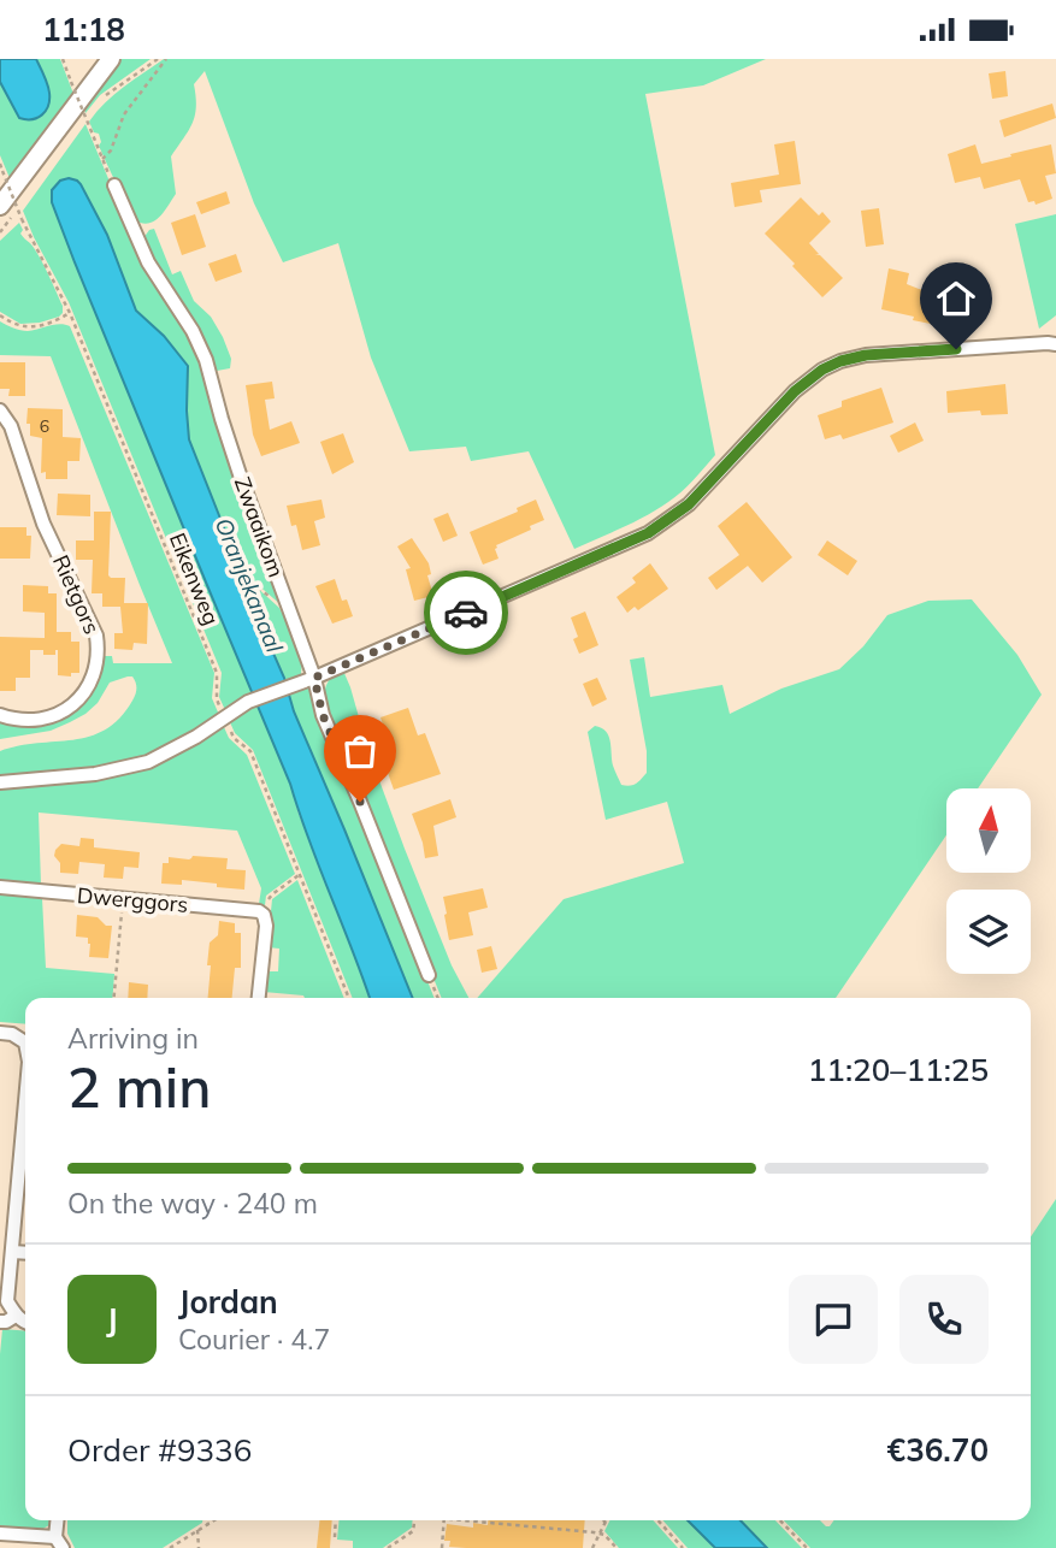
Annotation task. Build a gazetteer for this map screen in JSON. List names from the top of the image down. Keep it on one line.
{"streets":{"street":["Zwaaikom","Rietgors","Dwerggors"],"path":["Eikenweg"]},"water":["Oranjekanaal"],"house_numbers":["6"],"north":"top","page":{"status":"11:18","heading":["2 min","Arriving in","11:20–11:25"],"panel":["Jordan","Courier · 4.7","Order #9336","€36.70"],"bar":"On the way · 240 m","round":"J"}}
